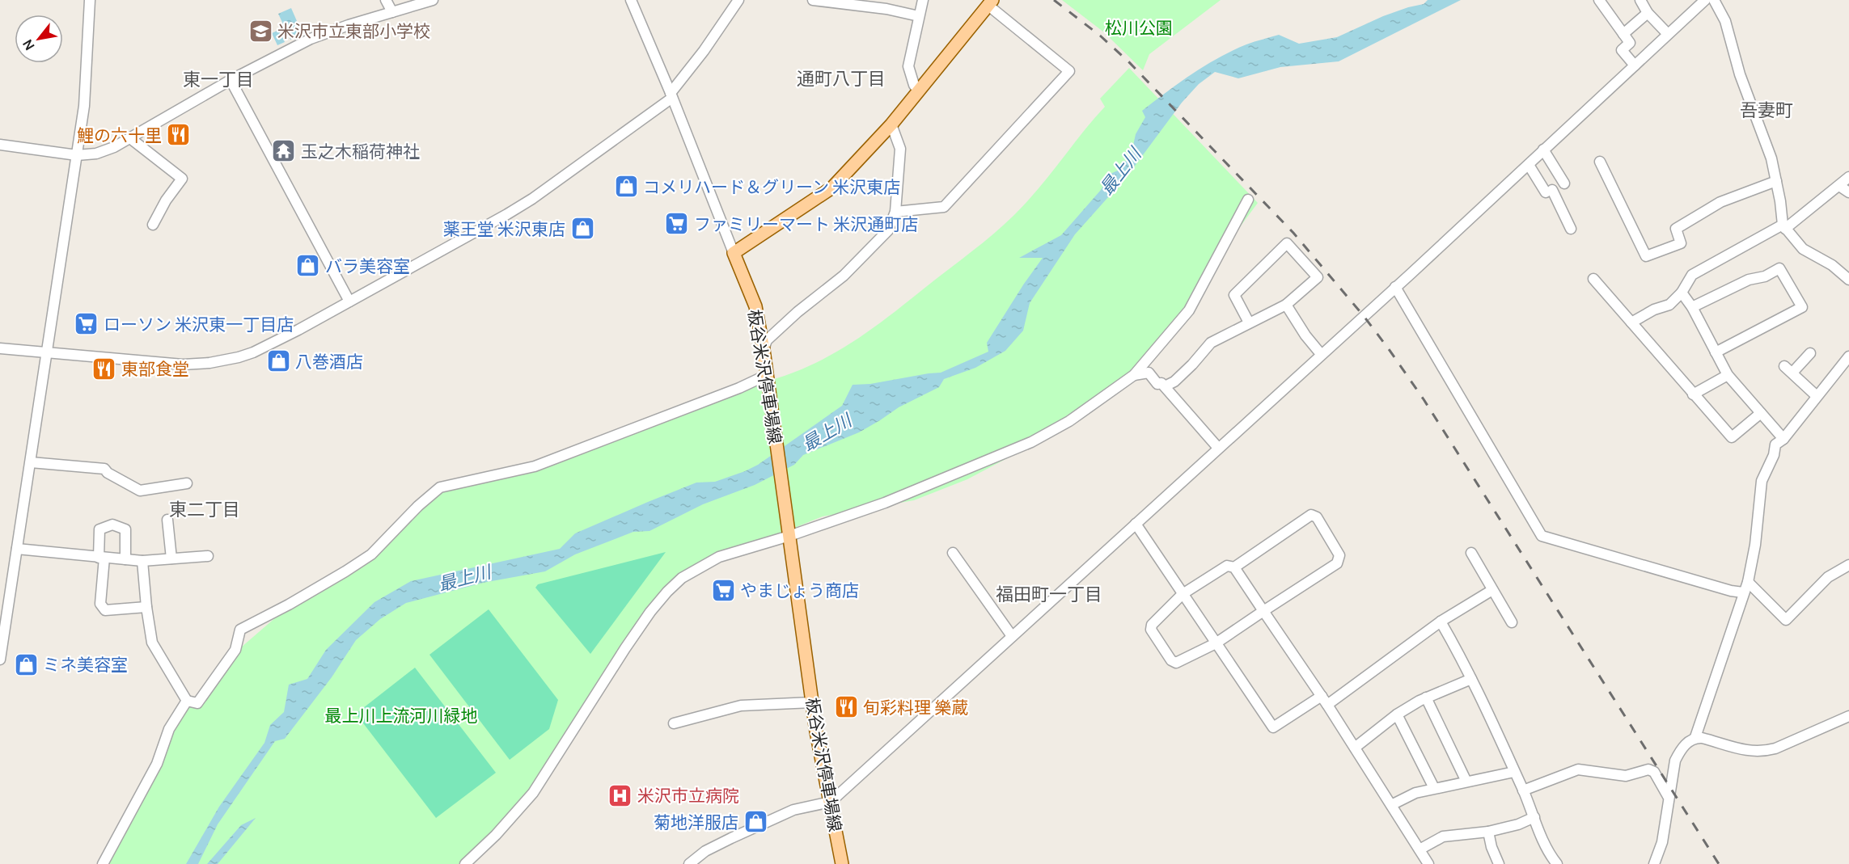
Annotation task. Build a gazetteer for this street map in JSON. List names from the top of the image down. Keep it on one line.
{"streets":{"main road":["板谷米沢停車場線"]},"districts":["通町八丁目","東一丁目","吾妻町","東二丁目","福田町一丁目"],"water":["最上川"],"parks":["松川公園","最上川上流河川緑地"],"places":{"school or university":["米沢市立東部小学校"],"restaurant":["鯉の六十里","東部食堂","旬彩料理 樂蔵"],"temple":["玉之木稲荷神社"],"shop":["コメリハード＆グリーン 米沢東店","薬王堂 米沢東店","バラ美容室","八巻酒店","ミネ美容室","菊地洋服店"],"supermarket":["ファミリーマート 米沢通町店","ローソン 米沢東一丁目店","やまじょう商店"],"hospital":["米沢市立病院"]},"north":"bottom left"}
